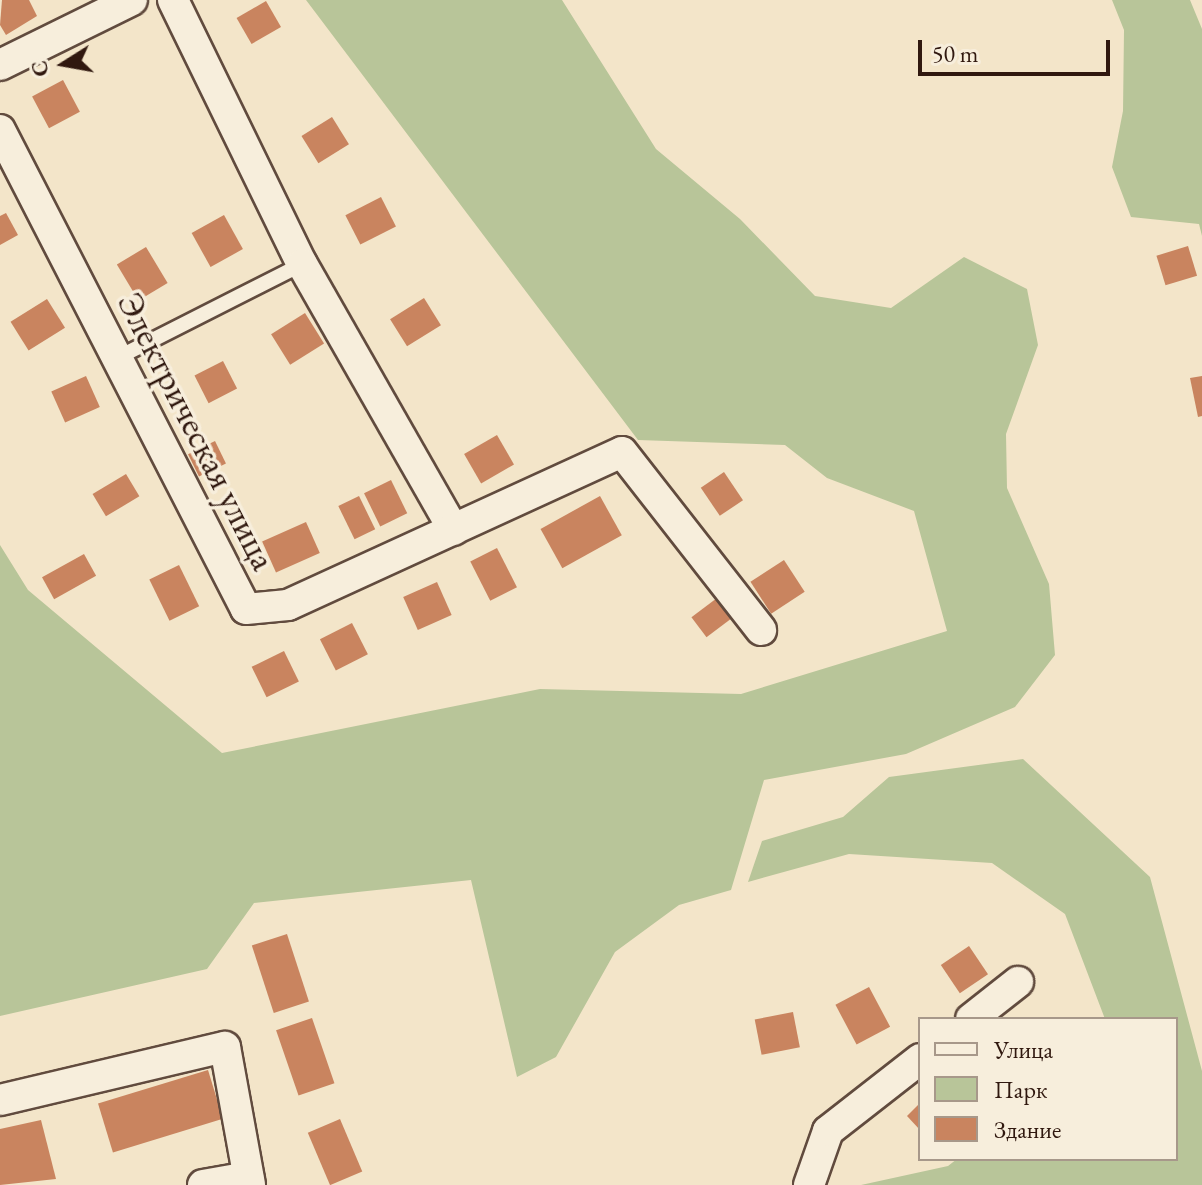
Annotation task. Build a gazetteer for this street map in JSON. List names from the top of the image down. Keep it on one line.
{"streets":{"street":["Электрическая улица"]},"legend":["Улица","Парк","Здание"],"scale_bar":"50 m","north":"left"}
